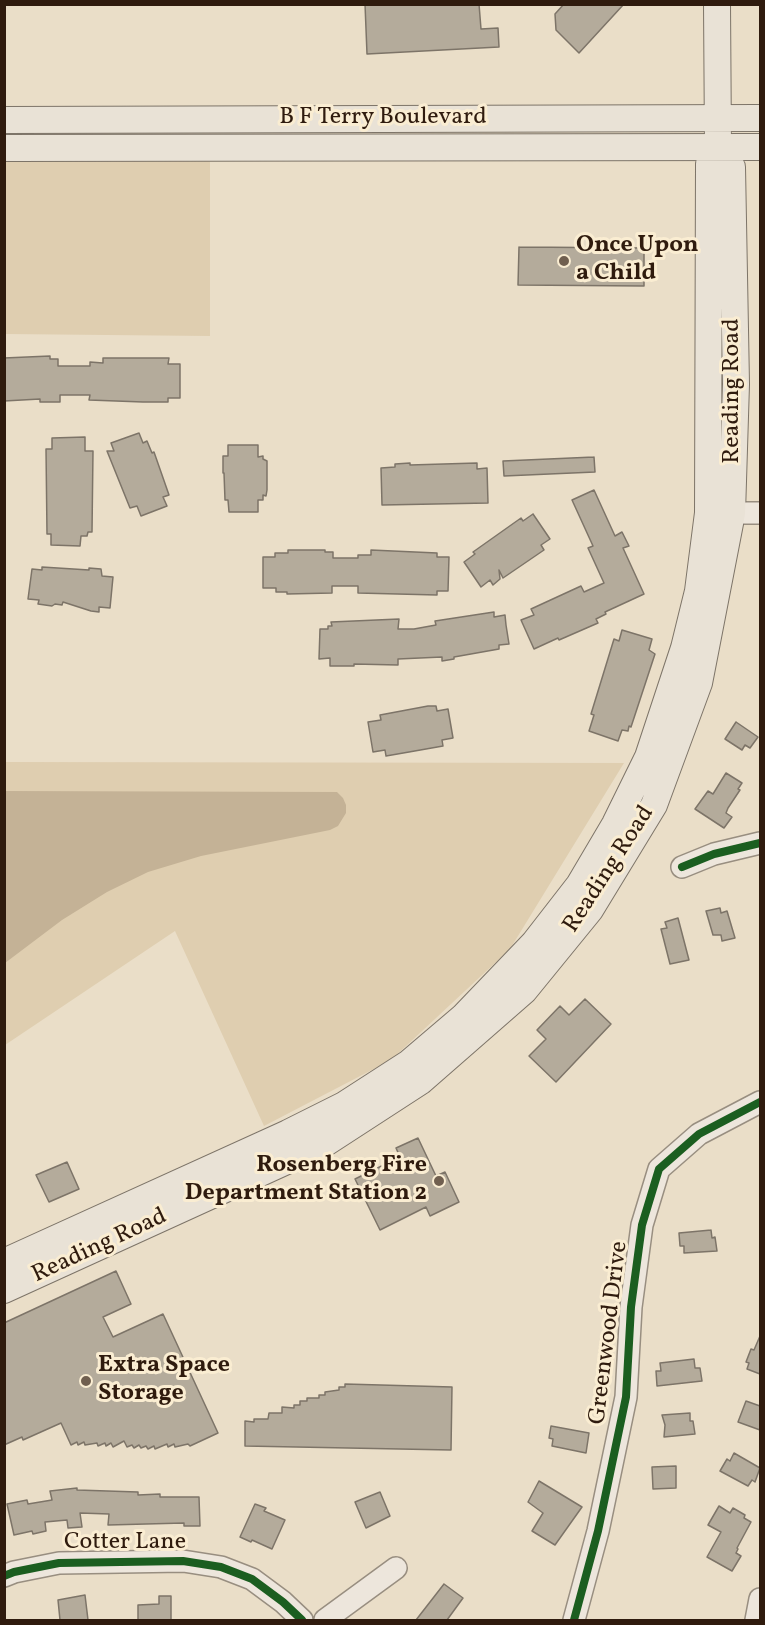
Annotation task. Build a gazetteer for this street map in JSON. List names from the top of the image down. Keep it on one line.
{"streets":{"main road":["B F Terry Boulevard","Reading Road"],"street":["Greenwood Drive","Cotter Lane"]},"crossings":[["B F Terry Boulevard","Reading Road"]],"places":["Once Upon a Child","Rosenberg Fire Department Station 2","Extra Space Storage"]}
